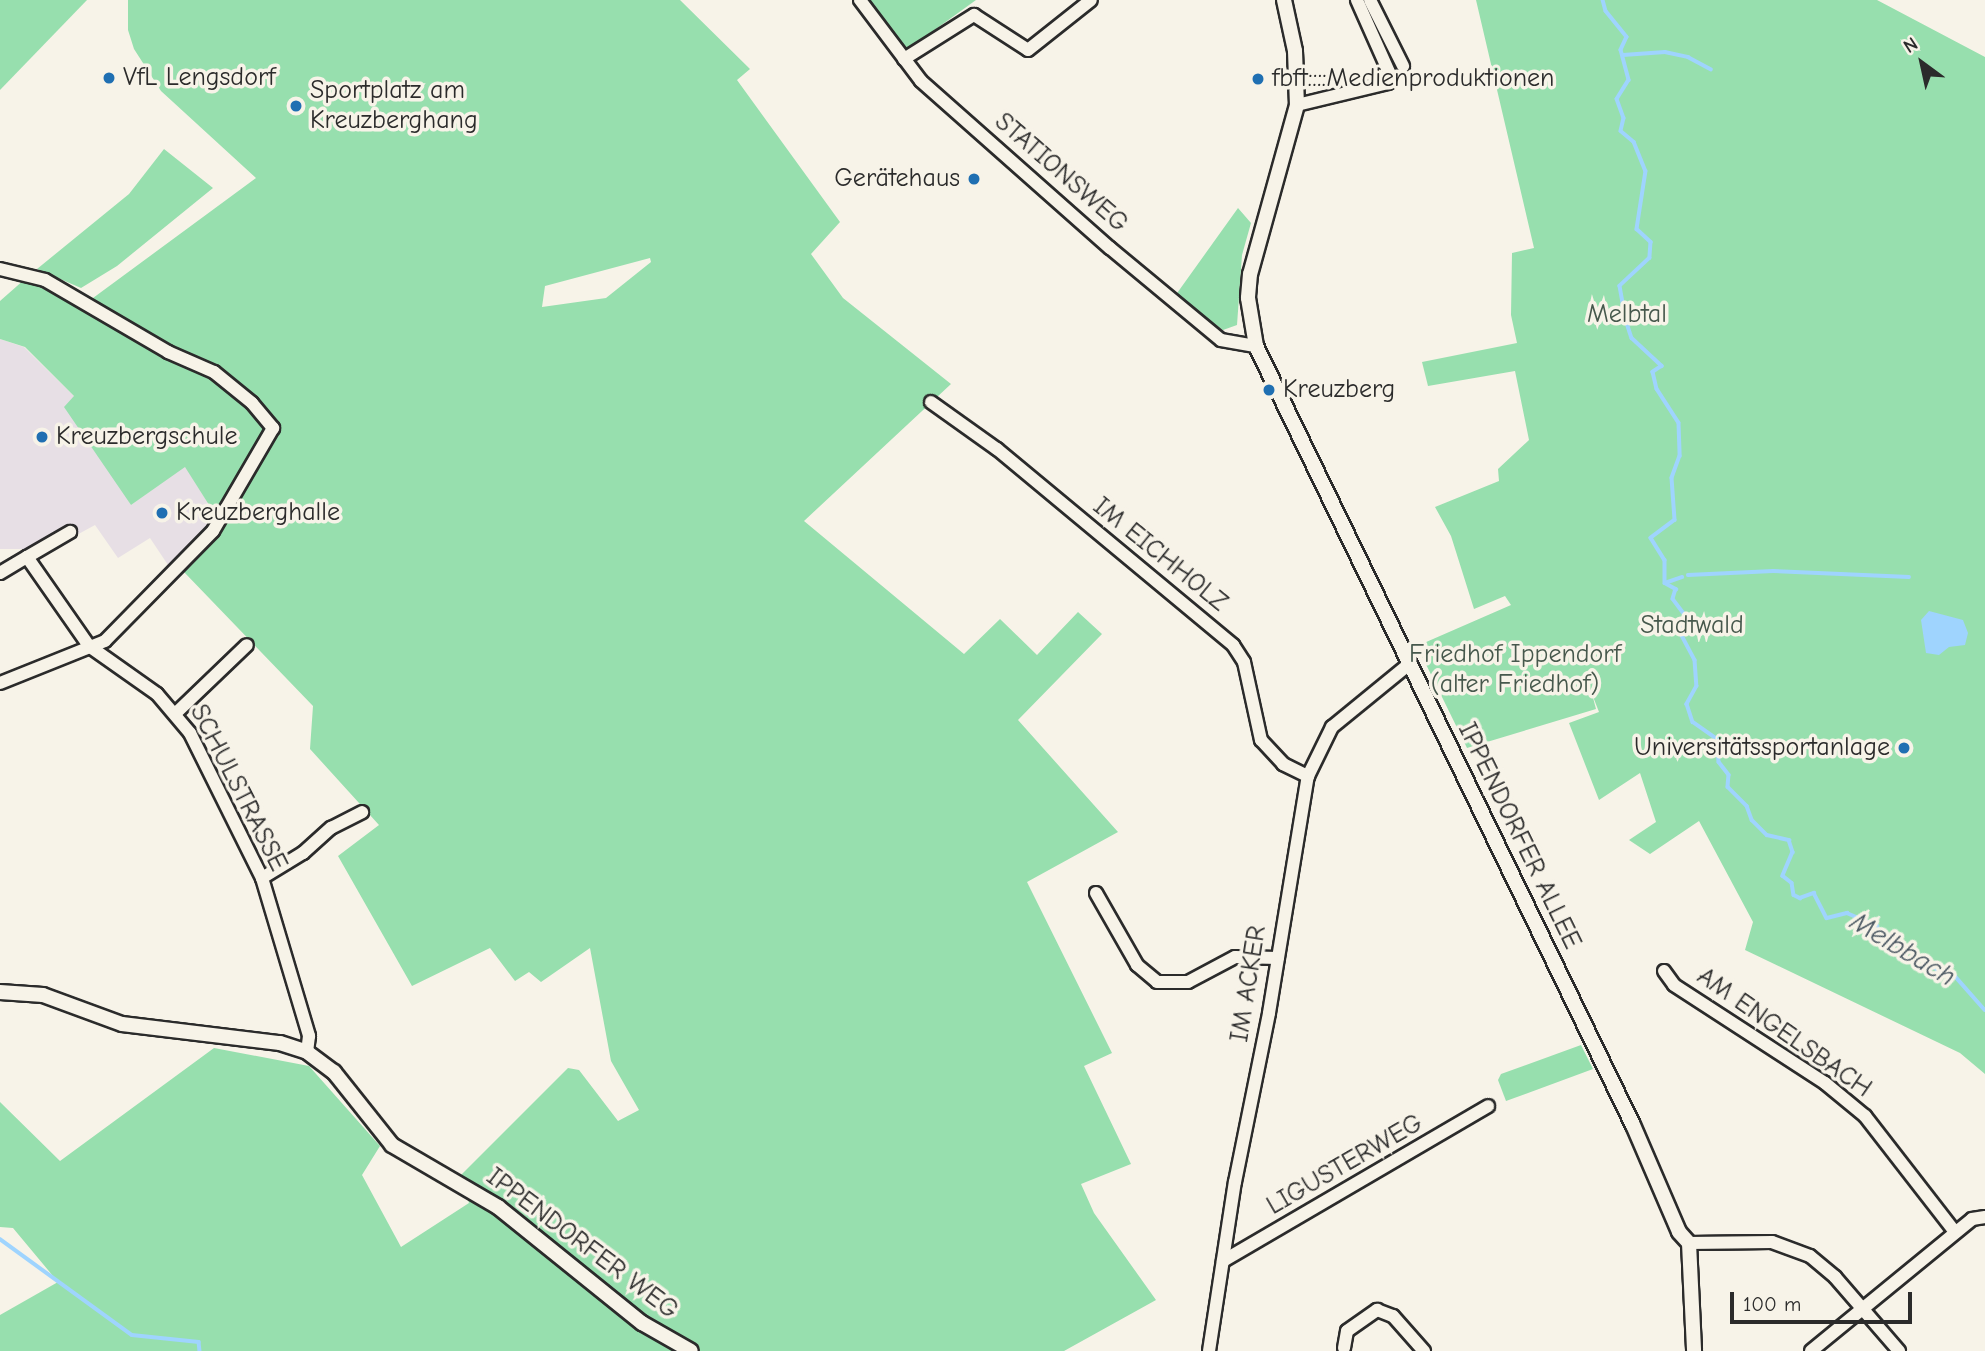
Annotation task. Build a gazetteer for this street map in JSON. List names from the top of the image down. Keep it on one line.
{"streets":{"street":["STATIONSWEG","IM EICHHOLZ","SCHULSTRASSE","IPPENDORFER ALLEE","IM ACKER","AM ENGELSBACH","LIGUSTERWEG","IPPENDORFER WEG"]},"crossings":[["STATIONSWEG","IPPENDORFER ALLEE"],["IM EICHHOLZ","IM ACKER"],["SCHULSTRASSE","IPPENDORFER WEG"],["IPPENDORFER ALLEE","IM ACKER"],["IM ACKER","LIGUSTERWEG"]],"water":["Melbbach"],"parks":["Melbtal","Stadtwald","Friedhof Ippendorf (alter Friedhof)"],"places":["VfL Lengsdorf","fbft::::Medienproduktionen","Sportplatz am Kreuzberghang","Gerätehaus","Kreuzberg","Kreuzbergschule","Kreuzberghalle","Universitätssportanlage"],"scale_bar":"100 m","north":"top left"}
